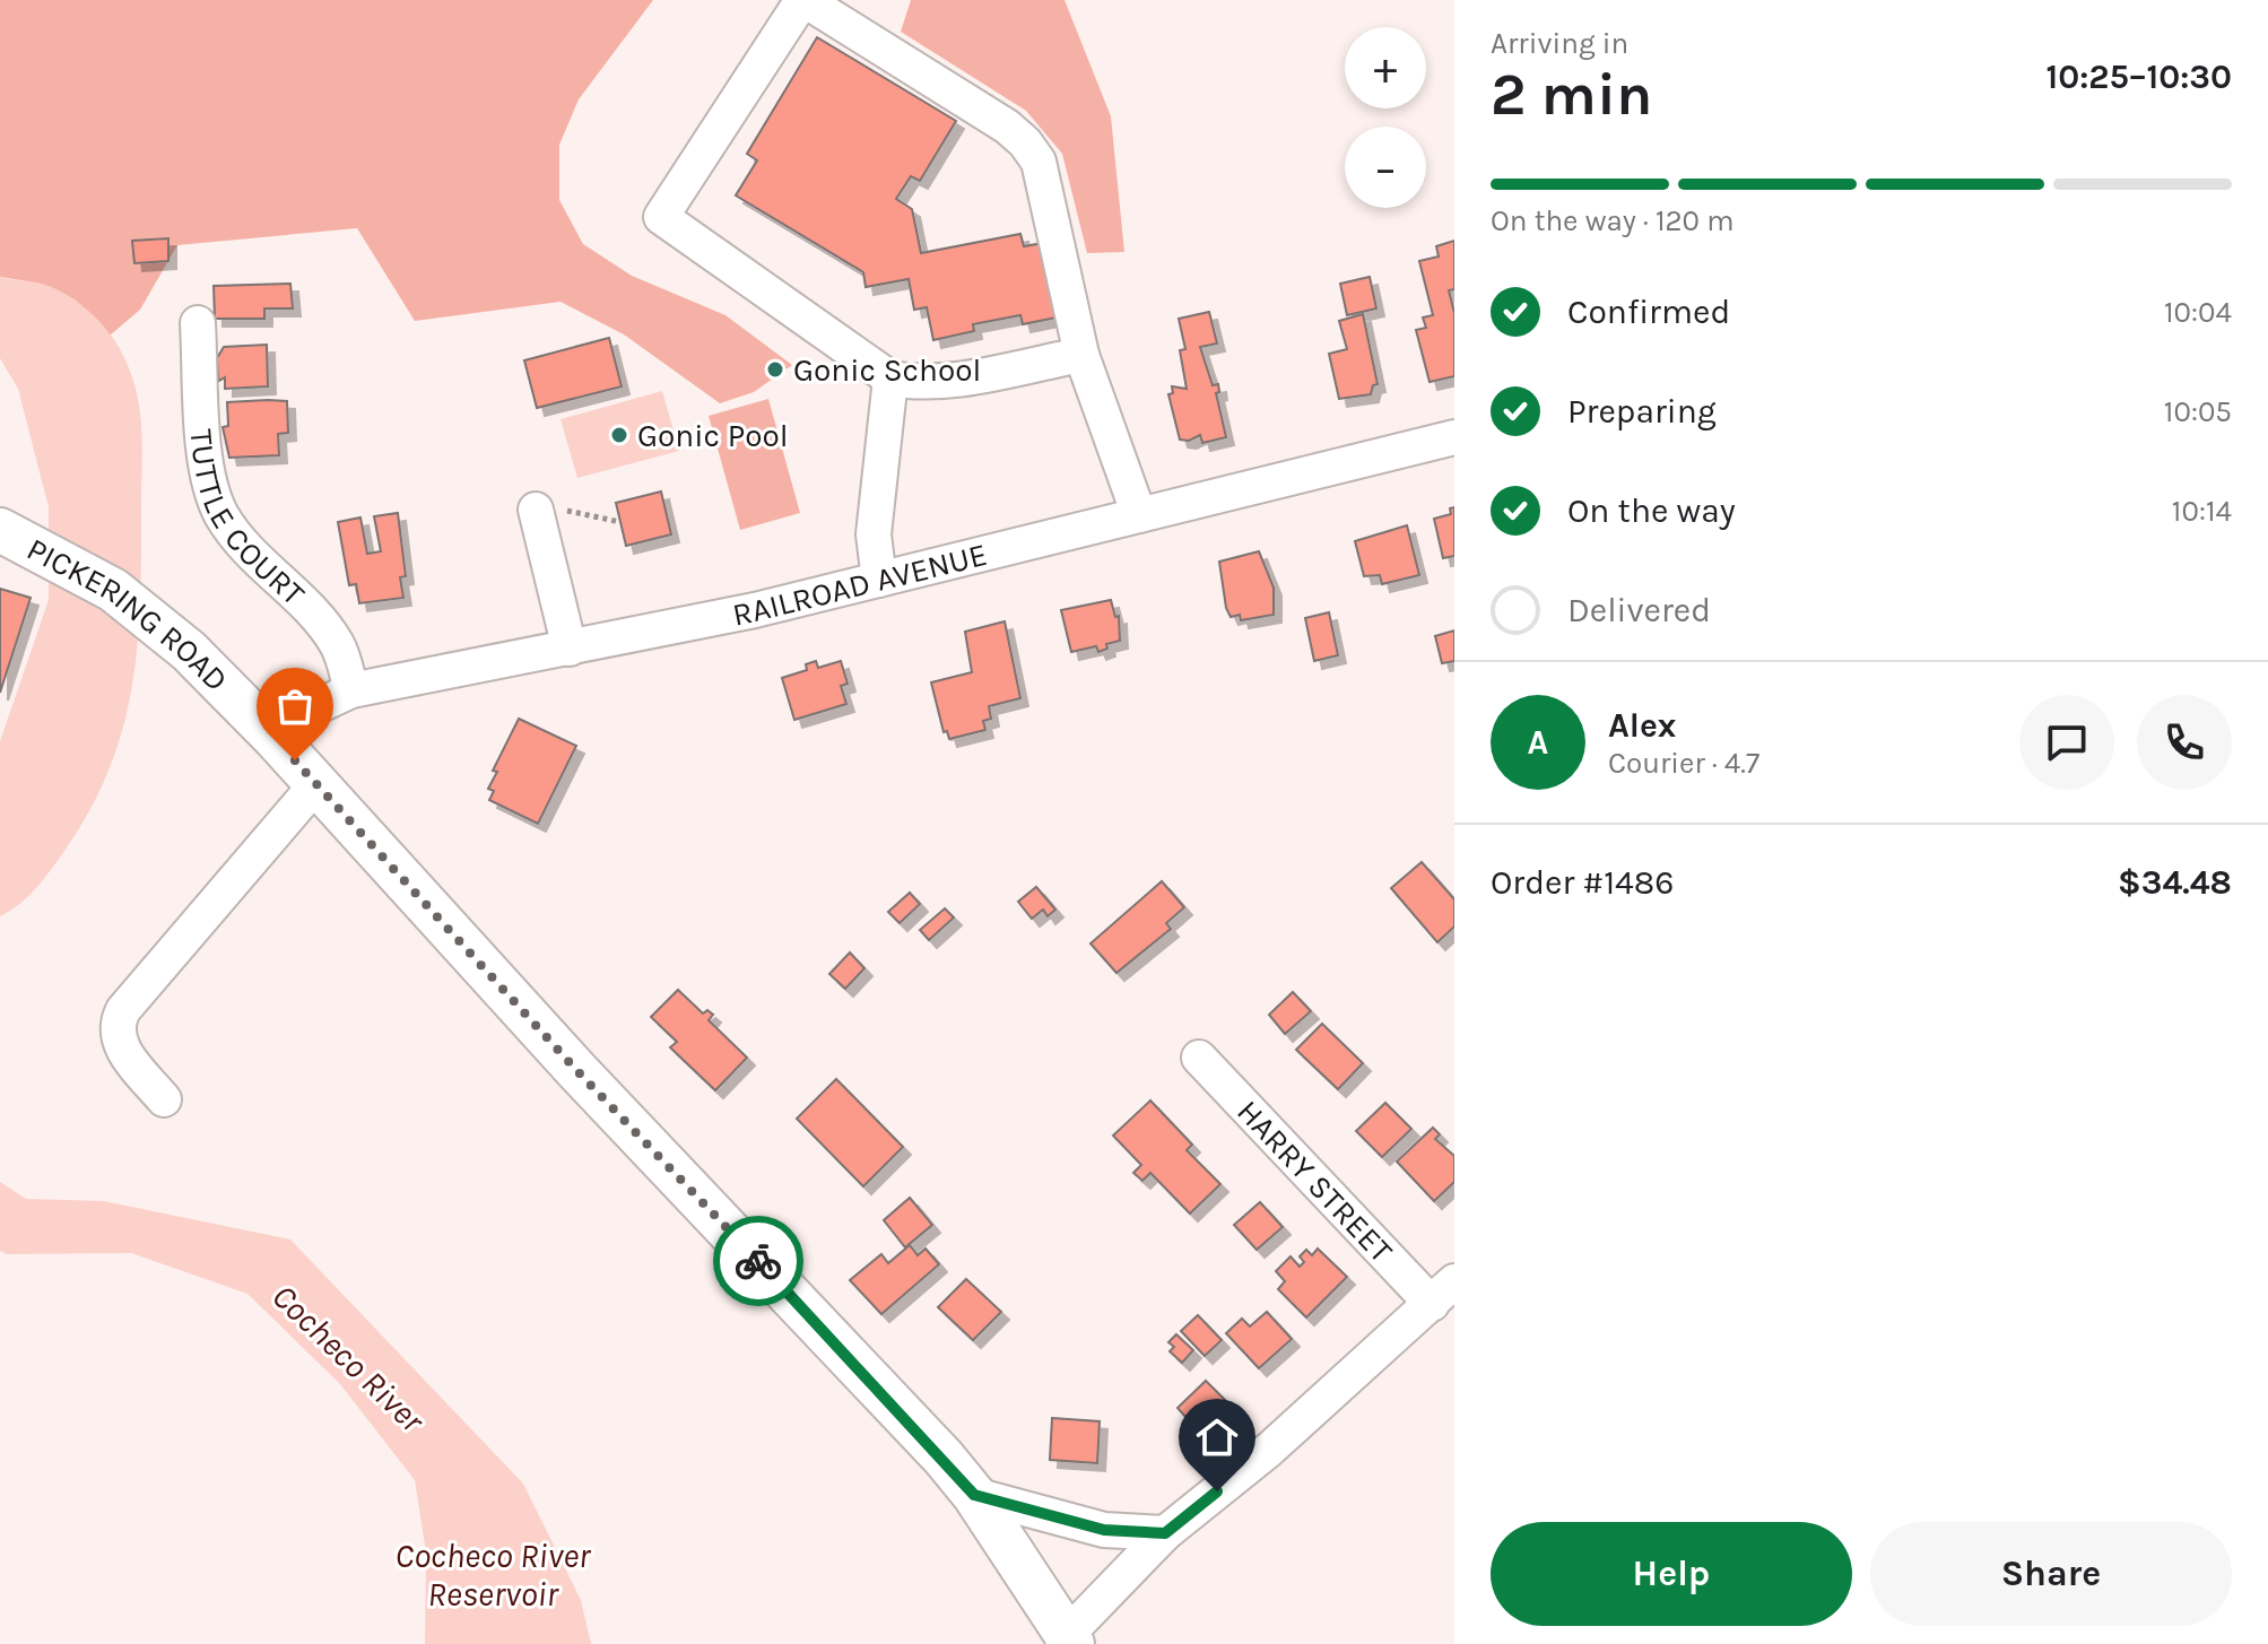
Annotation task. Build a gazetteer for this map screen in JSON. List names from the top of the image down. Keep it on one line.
{"streets":{"main road":["PICKERING ROAD"],"street":["TUTTLE COURT","RAILROAD AVENUE","HARRY STREET"]},"crossings":[["TUTTLE COURT","RAILROAD AVENUE"],["RAILROAD AVENUE","PICKERING ROAD"]],"water":["Cocheco River","Cocheco River Reservoir"],"places":["Gonic School","Gonic Pool"],"page":{"heading":["2 min","Arriving in","10:25–10:30"],"panel":["Alex","Courier · 4.7","Order #1486","$34.48"],"map_buttons":["+","−"],"bar":"On the way · 120 m","list":[["Confirmed","10:04"],["Preparing","10:05"],["On the way","10:14"],"Delivered"],"round":"A","buttons":["Help","Share"]}}
